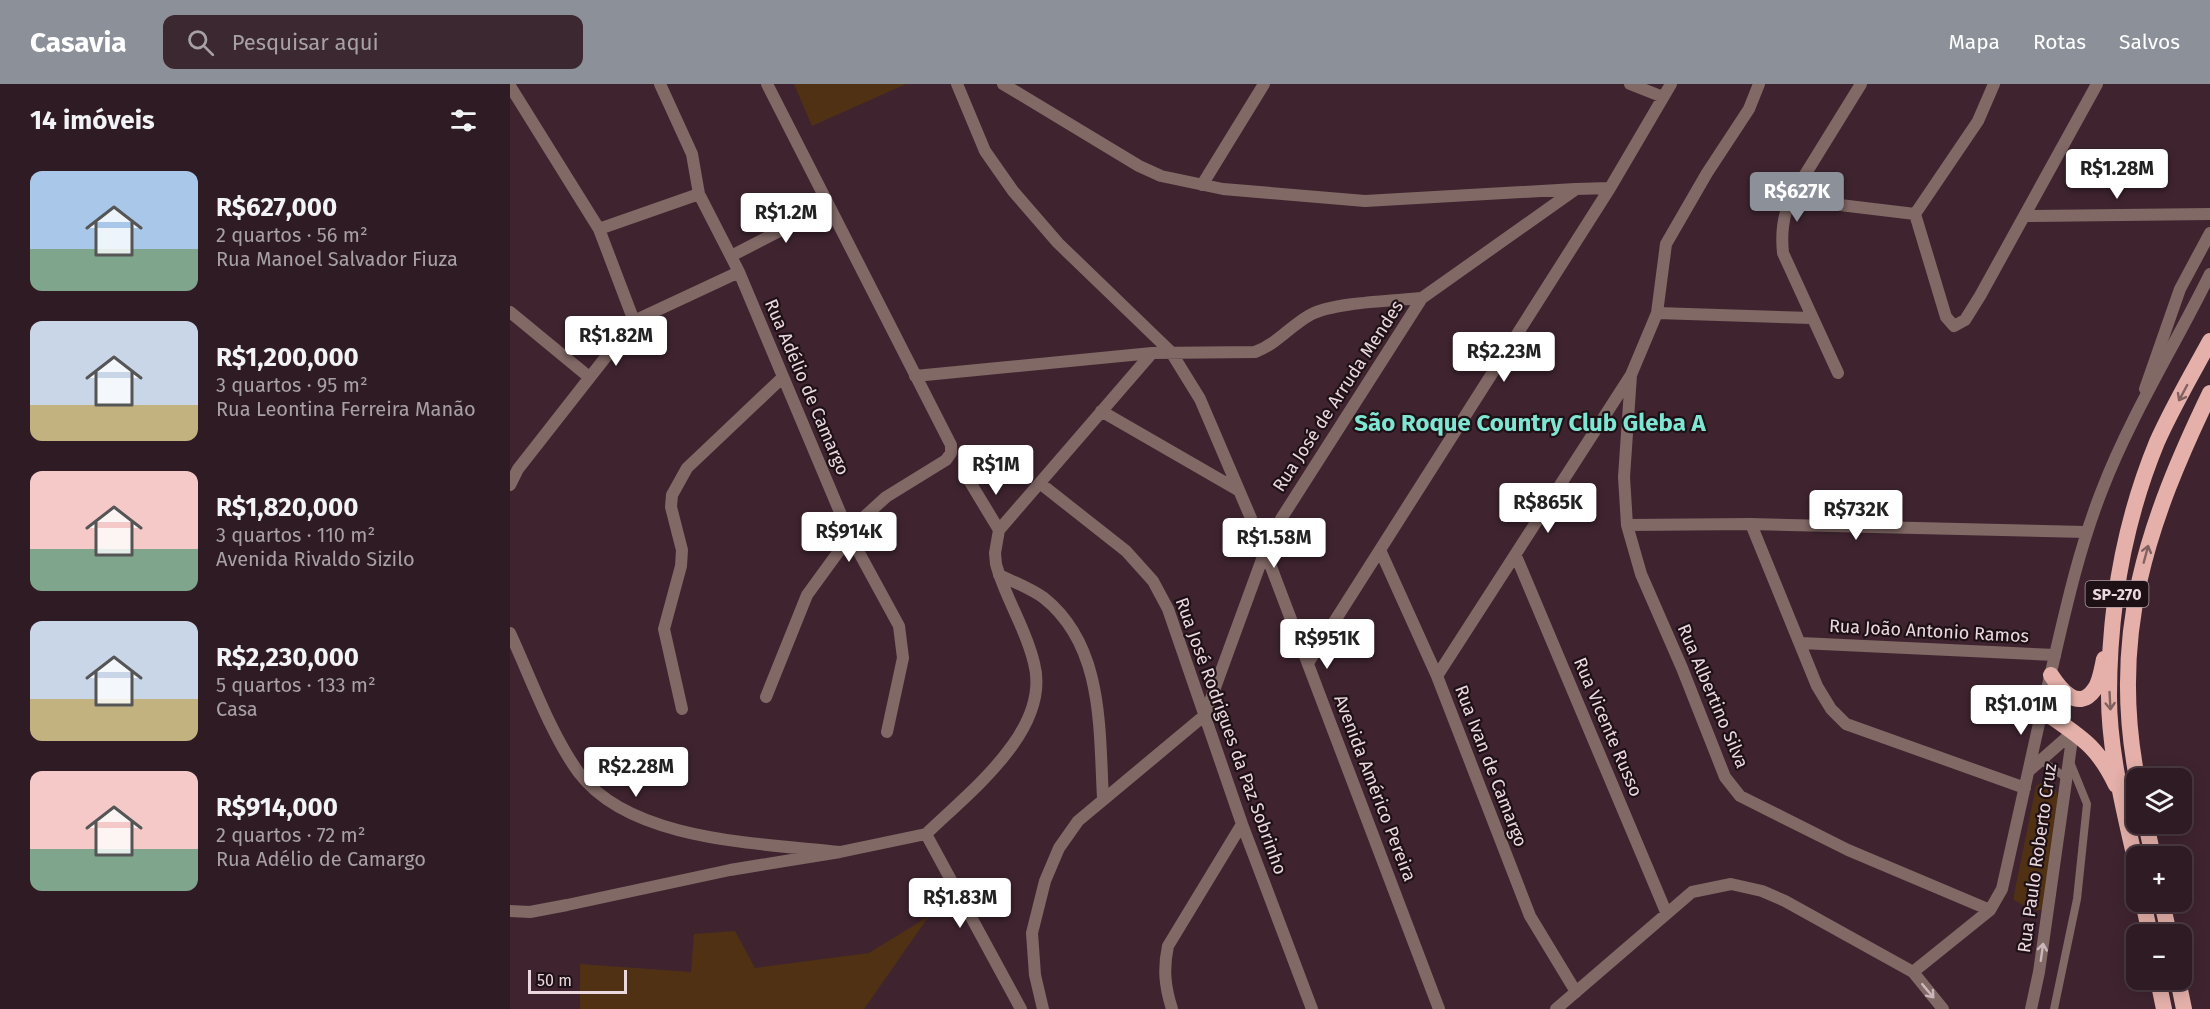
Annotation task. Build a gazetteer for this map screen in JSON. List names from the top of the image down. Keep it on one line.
{"streets":{"highway":["SP-270"],"street":["Rua Adélio de Camargo","Rua José de Arruda Mendes","Rua João Antonio Ramos","Rua Albertino Silva","Rua Vicente Russo","Rua José Rodrigues da Paz Sobrinho","Rua Ivan de Camargo","Avenida Américo Pereira","Rua Paulo Roberto Cruz"]},"crossings":[["Rua José de Arruda Mendes","Rua José Rodrigues da Paz Sobrinho"],["Rua José de Arruda Mendes","Avenida Américo Pereira"]],"districts":["São Roque Country Club Gleba A"],"scale_bar":"50 m","page":{"header":"Casavia","search":"Pesquisar aqui","nav":["Mapa","Rotas","Salvos"],"heading":"14 imóveis","price":["R$1.28M","R$627K","R$1.2M","R$1.82M","R$2.23M","R$1M","R$865K","R$732K","R$914K","R$1.58M","R$951K","R$1.01M","R$2.28M","R$1.83M"],"list":[{"name":"R$627,000","note":"2 quartos · 56 m² · Rua Manoel Salvador Fiuza"},{"name":"R$1,200,000","note":"3 quartos · 95 m² · Rua Leontina Ferreira Manão"},{"name":"R$1,820,000","note":"3 quartos · 110 m² · Avenida Rivaldo Sizilo"},{"name":"R$2,230,000","note":"5 quartos · 133 m² · Casa"},{"name":"R$914,000","note":"2 quartos · 72 m² · Rua Adélio de Camargo"}],"map_buttons":["+","−"],"scale":"50 m"}}
